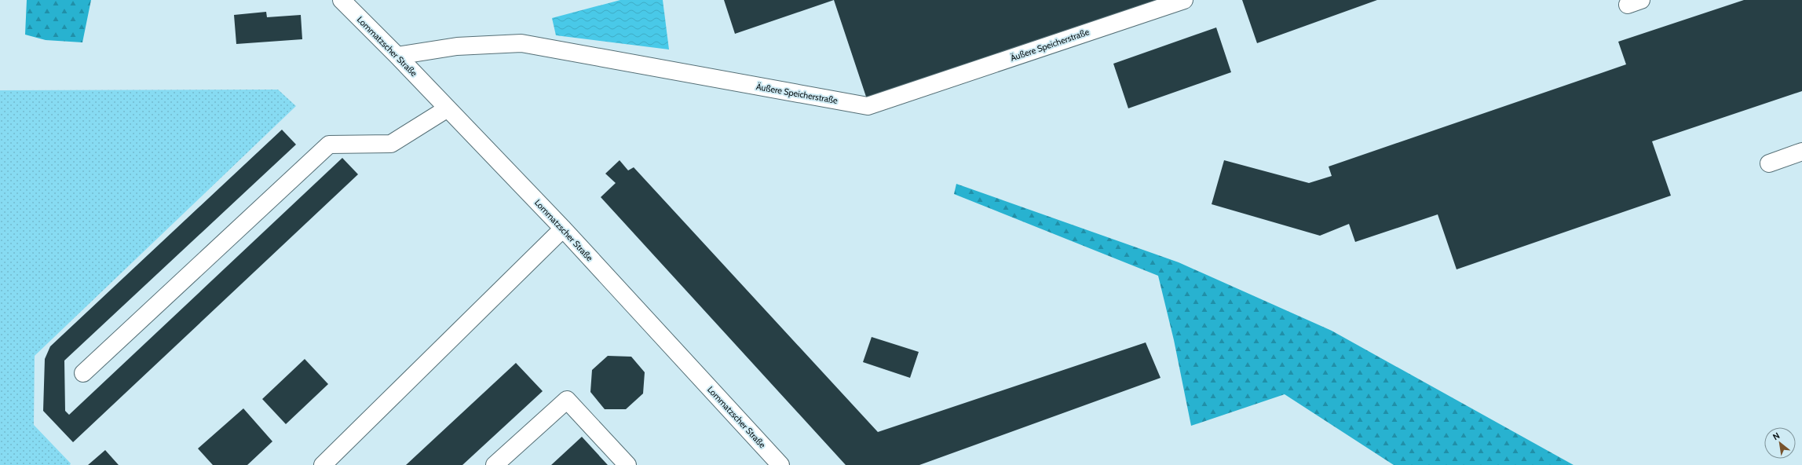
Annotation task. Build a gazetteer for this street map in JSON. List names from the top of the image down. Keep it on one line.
{"streets":{"street":["Äußere Speicherstraße","Lommatzscher Straße"]},"crossings":[["Äußere Speicherstraße","Lommatzscher Straße"]],"north":"top left"}
